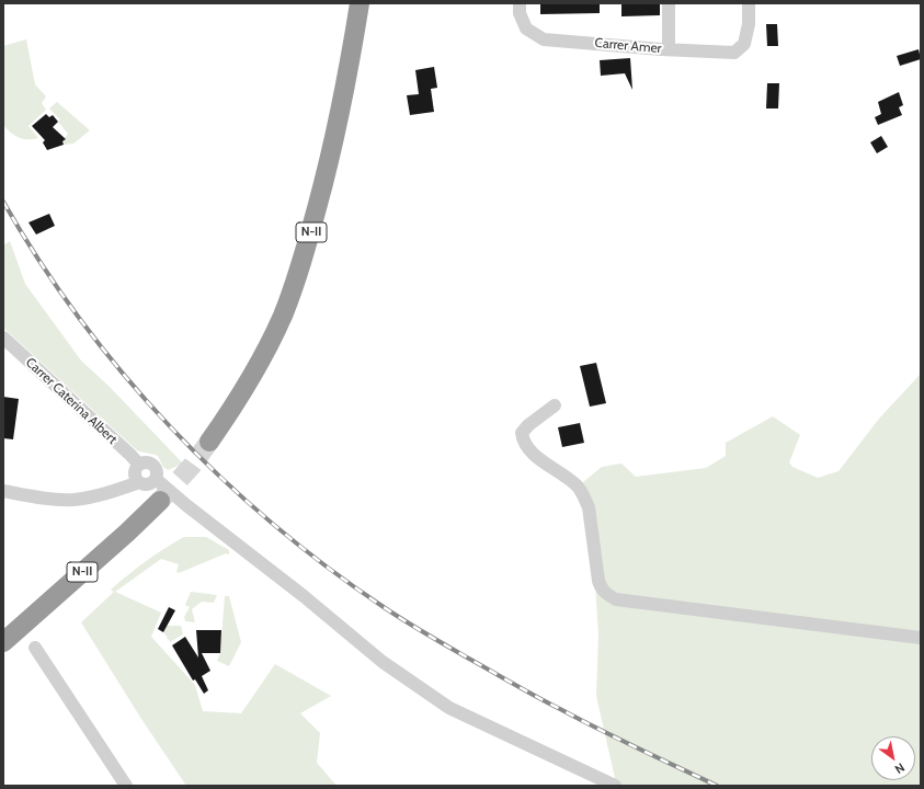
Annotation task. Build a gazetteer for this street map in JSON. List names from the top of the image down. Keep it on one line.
{"streets":{"highway":["N-II"],"street":["Carrer Amer","Carrer Caterina Albert"]},"north":"bottom right"}
